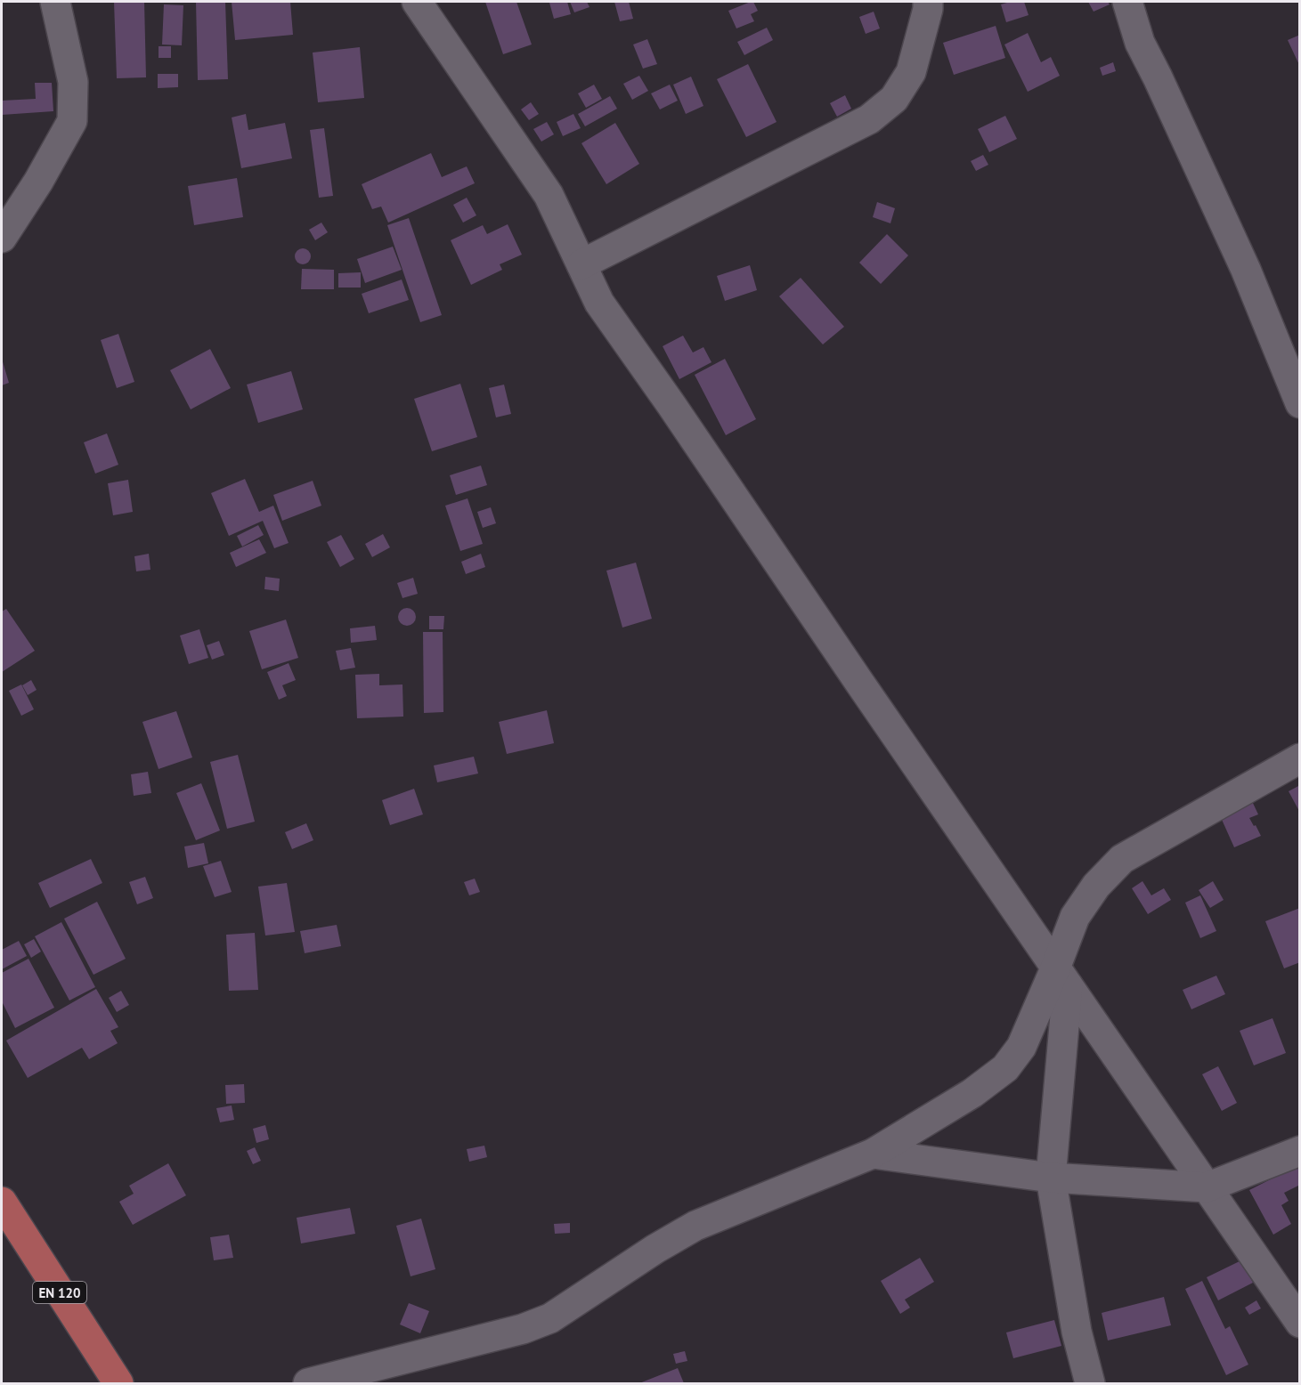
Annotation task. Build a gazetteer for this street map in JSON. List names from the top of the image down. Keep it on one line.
{"streets":{"main road":["EN 120"]}}
